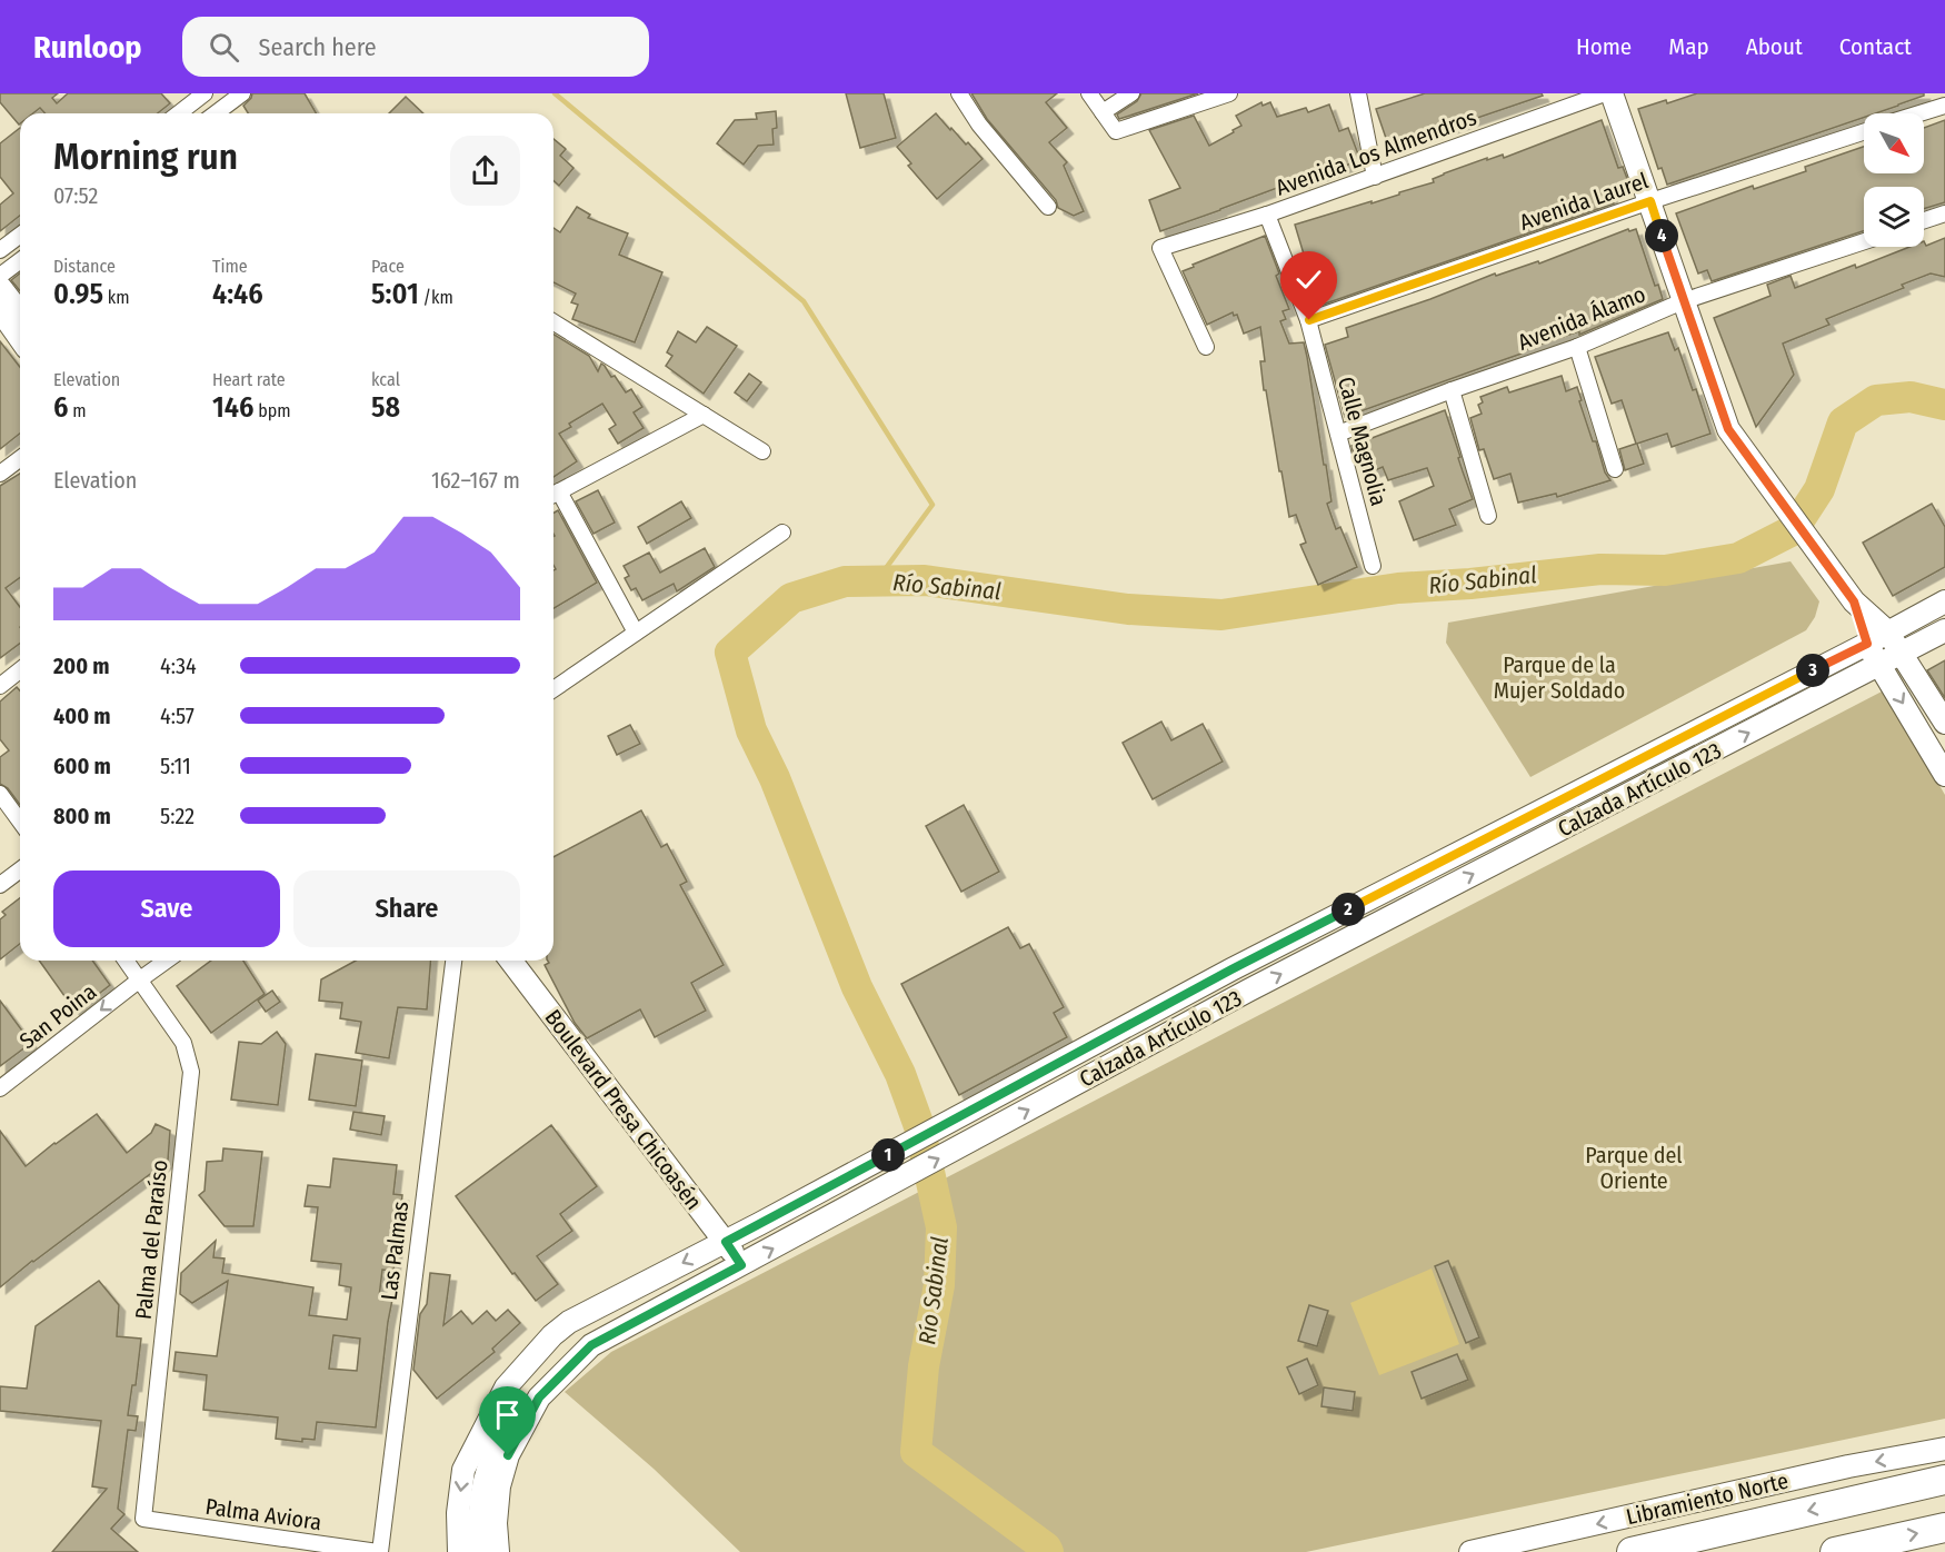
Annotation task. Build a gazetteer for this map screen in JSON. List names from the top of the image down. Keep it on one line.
{"streets":{"main road":["Calzada Artículo 123","Boulevard Presa Chicoasén","Libramiento Norte"],"street":["Avenida Los Almendros","Avenida Laurel","Avenida Álamo","Calle Magnolia","San Poina","Palma del Paraíso","Las Palmas","Palma Aviora"]},"crossings":[["Avenida Los Almendros","Calle Magnolia"],["Avenida Laurel","Calle Magnolia"],["Avenida Álamo","Calle Magnolia"],["Calzada Artículo 123","Boulevard Presa Chicoasén"],["San Poina","Palma del Paraíso"],["Palma del Paraíso","Palma Aviora"],["Las Palmas","Palma Aviora"]],"one_way":["San Poina","Libramiento Norte"],"water":["Río Sabinal"],"parks":["Parque de la Mujer Soldado","Parque del Oriente"],"north":"bottom right","page":{"header":"Runloop","search":"Search here","nav":["Home","Map","About","Contact"],"heading":["Morning run","07:52"],"pins":["4","3","2","1"],"stats":[["Distance","0.95 km"],["Time","4:46"],["Pace","5:01 /km"],["Elevation","6 m"],["Heart rate","146 bpm"],["kcal","58"]],"chart":["Elevation","162–167 m"],"list":[{"name":"200 m","note":"4:34"},{"name":"400 m","note":"4:57"},{"name":"600 m","note":"5:11"},{"name":"800 m","note":"5:22"}],"buttons":["Save","Share"]}}
